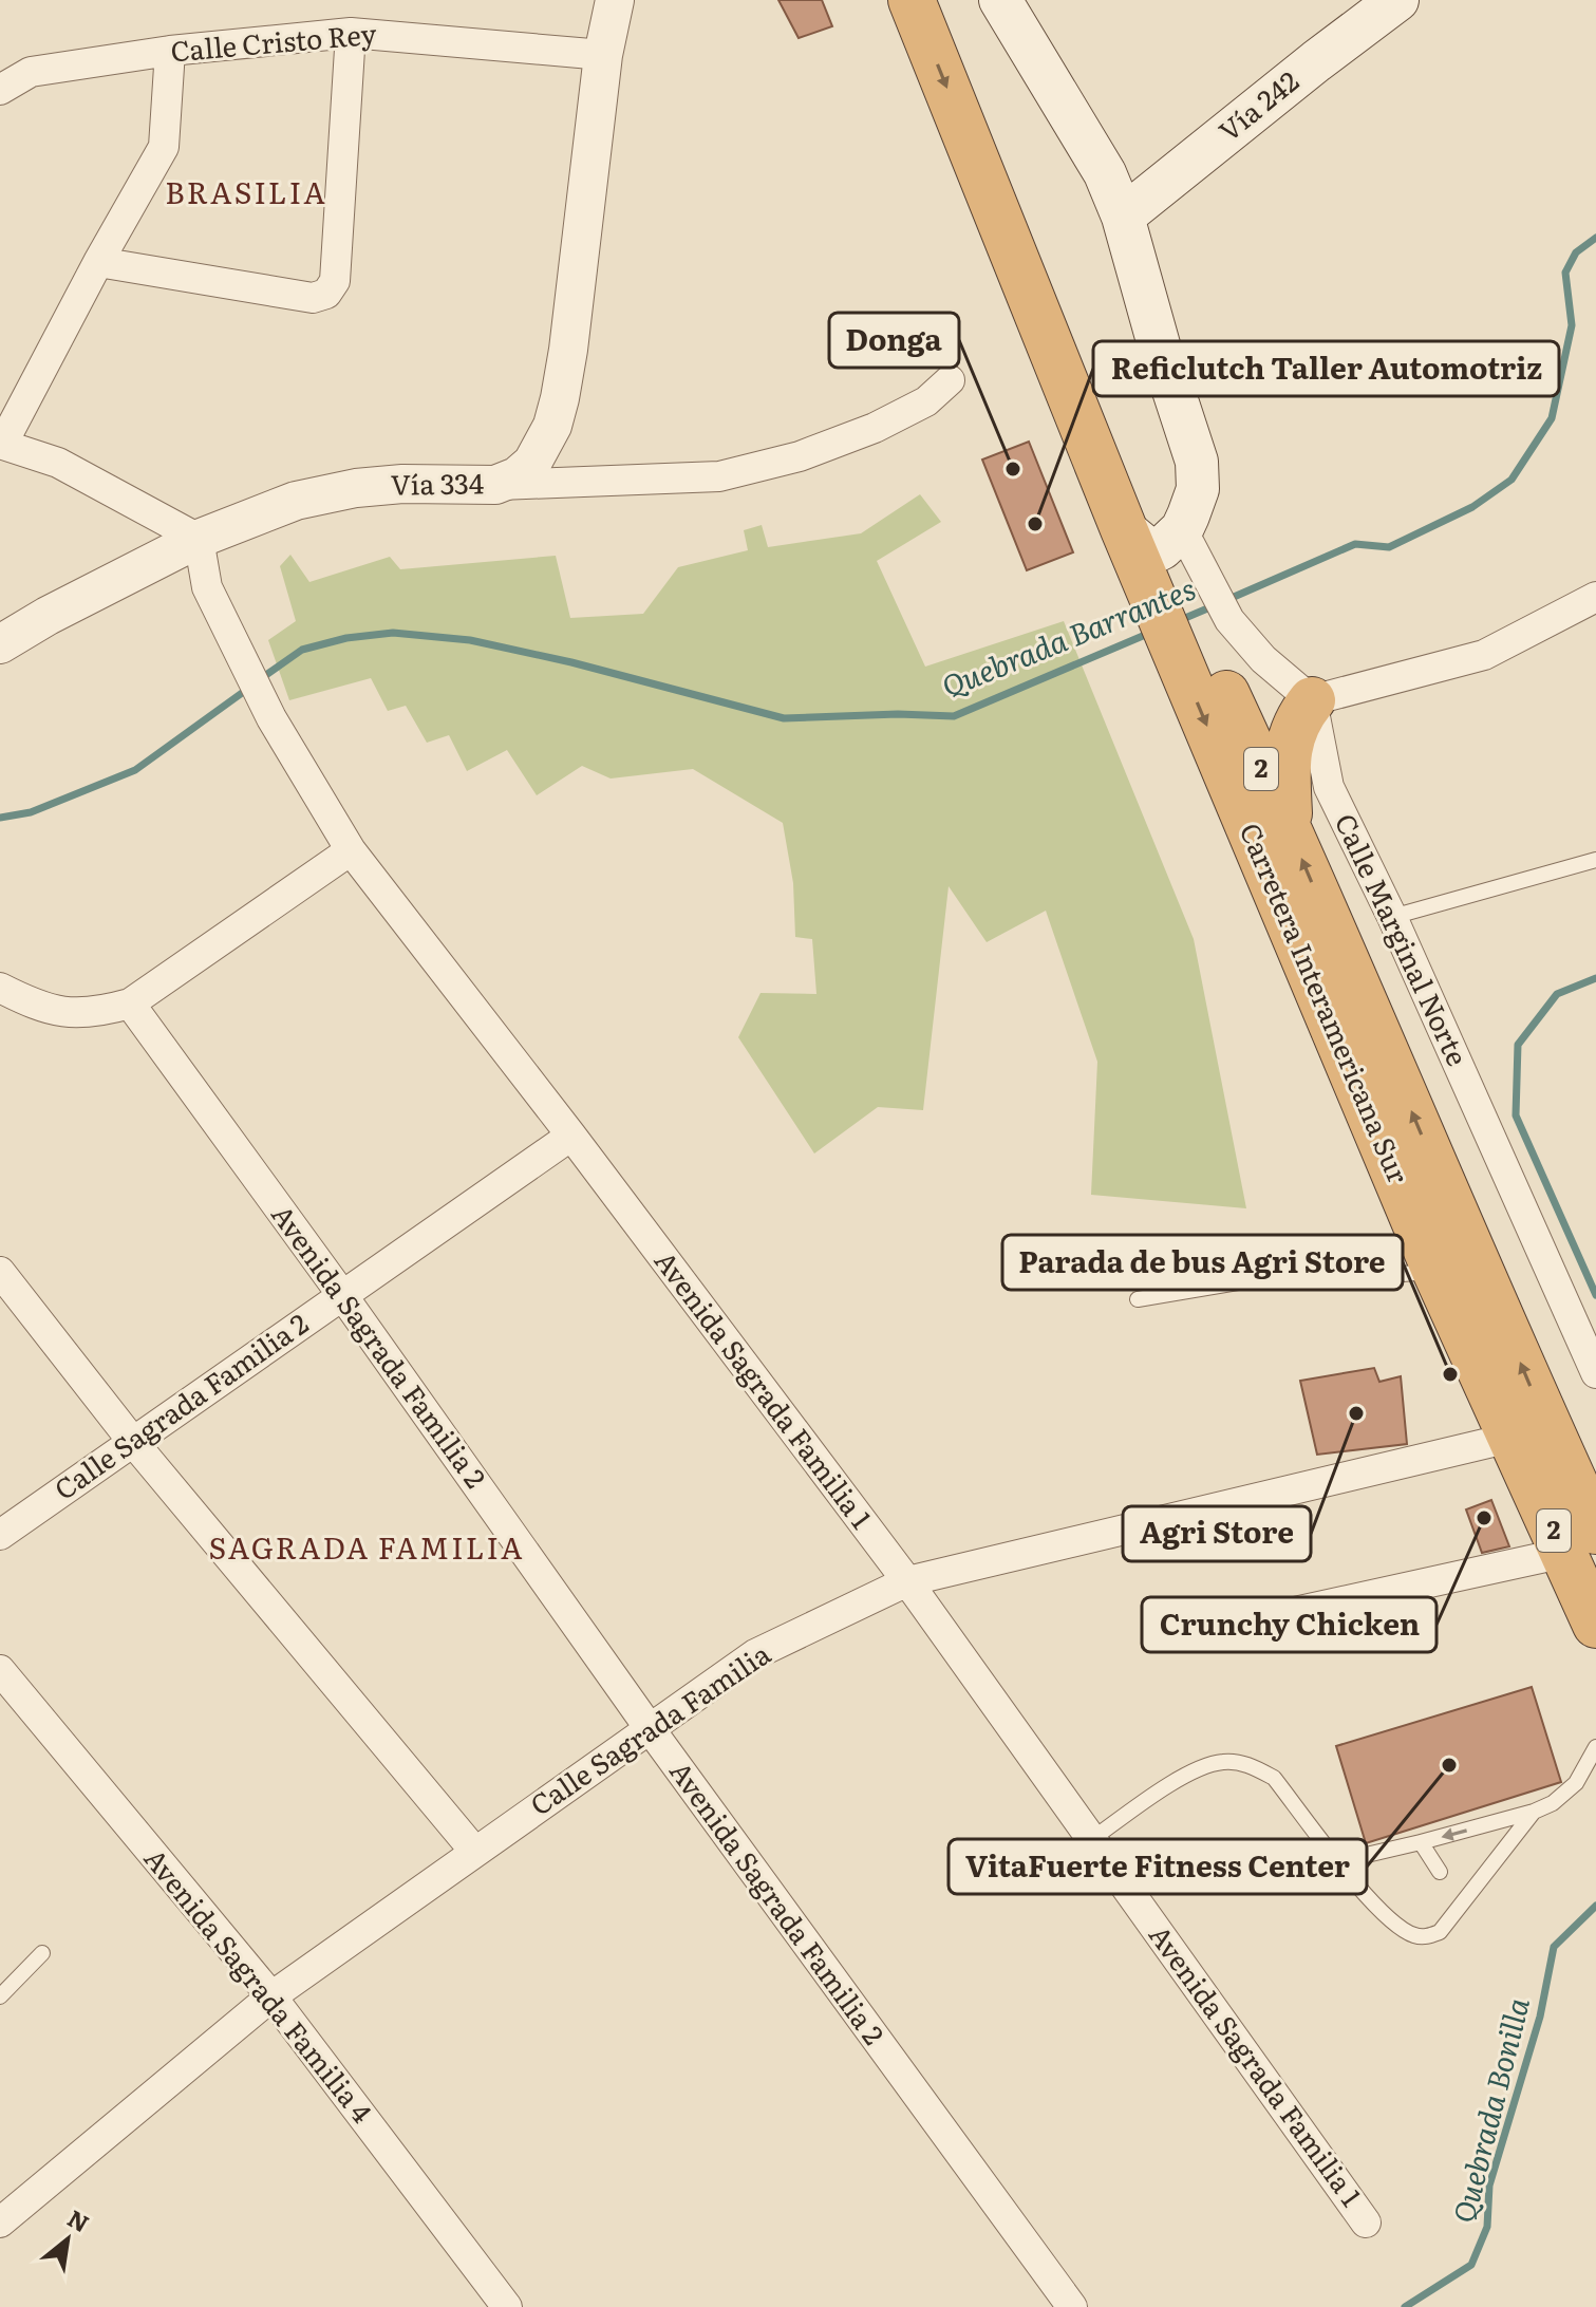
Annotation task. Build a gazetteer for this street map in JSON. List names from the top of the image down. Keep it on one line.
{"streets":{"highway":["2","Carretera Interamericana Sur"],"main road":["Vía 242"],"street":["Calle Cristo Rey","Vía 334","Calle Marginal Norte","Avenida Sagrada Familia 2","Avenida Sagrada Familia 1","Calle Sagrada Familia 2","Calle Sagrada Familia","Avenida Sagrada Familia 4"]},"crossings":[["Calle Cristo Rey","Vía 334"],["Vía 334","Avenida Sagrada Familia 1"],["Carretera Interamericana Sur","Calle Sagrada Familia"],["Avenida Sagrada Familia 2","Calle Sagrada Familia 2"],["Avenida Sagrada Familia 2","Calle Sagrada Familia"],["Avenida Sagrada Familia 1","Calle Sagrada Familia 2"],["Avenida Sagrada Familia 1","Calle Sagrada Familia"],["Calle Sagrada Familia","Avenida Sagrada Familia 4"]],"districts":["BRASILIA","SAGRADA FAMILIA"],"water":["Quebrada Barrantes","Quebrada Bonilla"],"places":["Donga","Reficlutch Taller Automotriz","Parada de bus Agri Store","Agri Store","Crunchy Chicken","VitaFuerte Fitness Center"],"north":"top right"}
